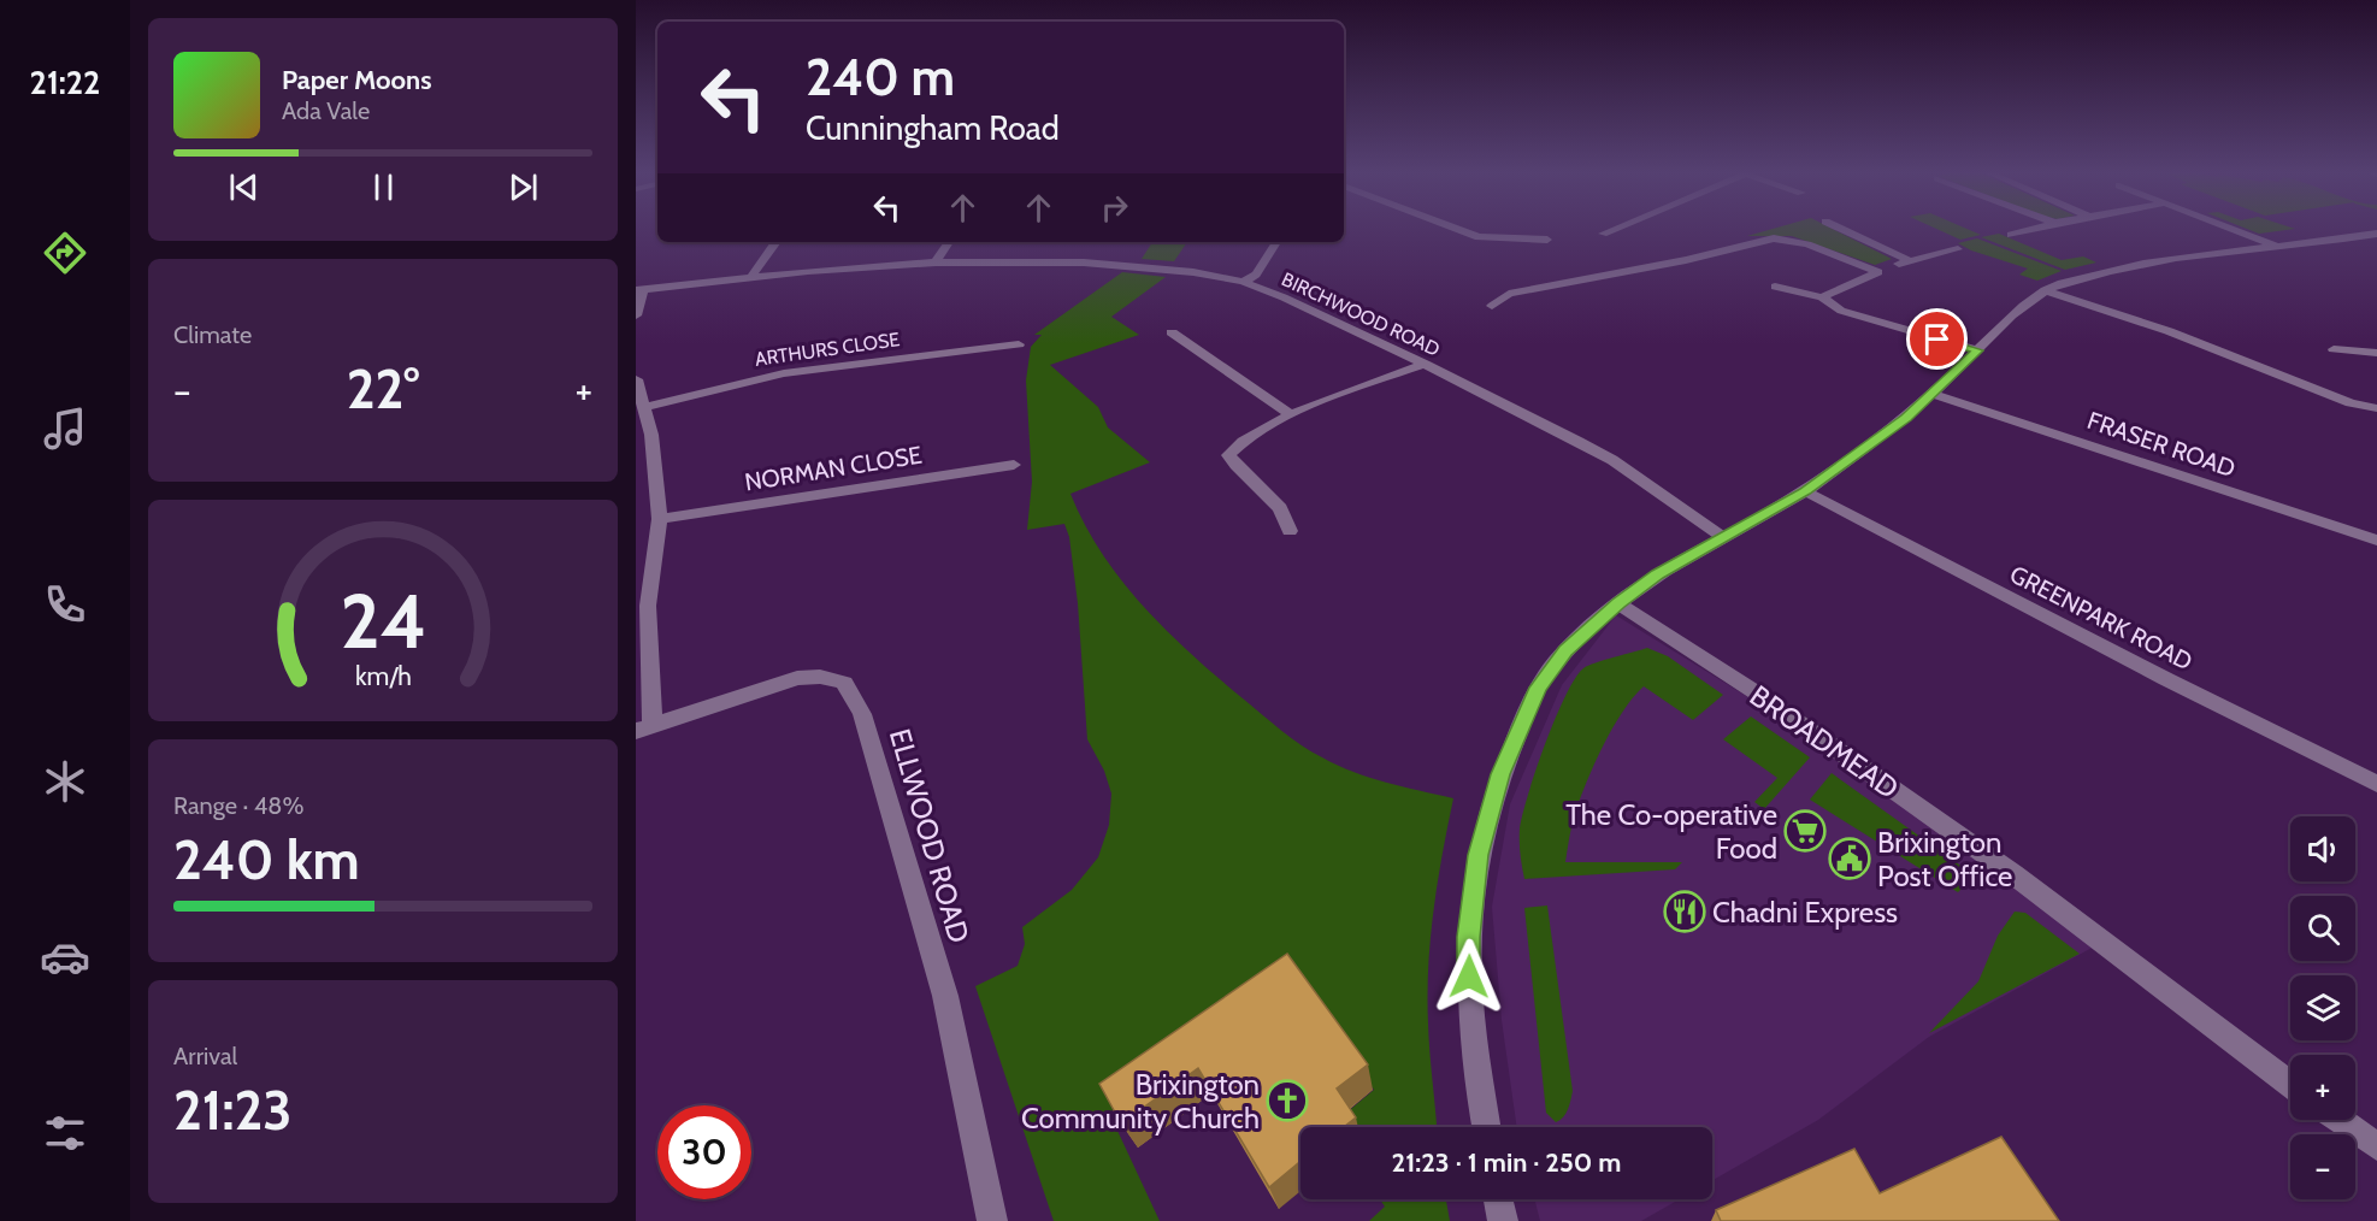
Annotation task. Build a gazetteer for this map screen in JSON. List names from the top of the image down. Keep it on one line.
{"streets":{"street":["BIRCHWOOD ROAD","ARTHURS CLOSE","FRASER ROAD","NORMAN CLOSE","GREENPARK ROAD","BROADMEAD","ELLWOOD ROAD"]},"places":{"supermarket":["The Co-operative Food"],"public building":["Brixington Post Office"],"restaurant":["Chadni Express"],"church":["Brixington Community Church"]},"page":{"tabs":"21:22","turn":["240 m","Cunningham Road"],"song":["Paper Moons","Ada Vale"],"tile":["Climate",["Range · 48%","240 km"],["Arrival","21:23"]],"heat":["−","22°","+"],"map_buttons":["+","−"],"limit":"30","trip":"21:23 · 1 min · 250 m","gauge":["24","km/h"]}}
